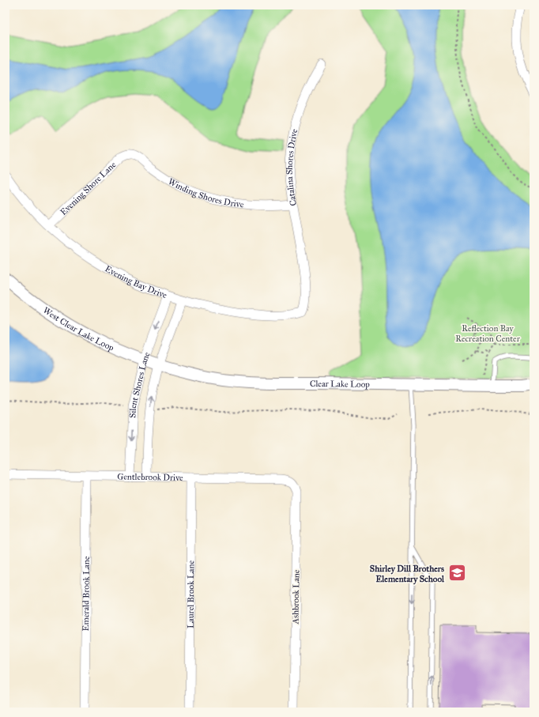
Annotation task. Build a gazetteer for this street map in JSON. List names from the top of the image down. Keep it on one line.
{"streets":{"street":["Catalina Shores Drive","Evening Shore Lane","Winding Shores Drive","Evening Bay Drive","West Clear Lake Loop","Clear Lake Loop","Silent Shores Lane","Gentlebrook Drive","Emerald Brook Lane","Laurel Brook Lane","Ashbrook Lane"]},"crossings":[["Catalina Shores Drive","Winding Shores Drive"],["Catalina Shores Drive","Evening Bay Drive"],["Evening Shore Lane","Winding Shores Drive"],["Evening Shore Lane","Evening Bay Drive"],["Evening Bay Drive","Silent Shores Lane"],["West Clear Lake Loop","Clear Lake Loop"],["West Clear Lake Loop","Silent Shores Lane"],["Clear Lake Loop","Silent Shores Lane"],["Silent Shores Lane","Gentlebrook Drive"],["Gentlebrook Drive","Emerald Brook Lane"],["Gentlebrook Drive","Laurel Brook Lane"],["Gentlebrook Drive","Ashbrook Lane"]],"parks":["Reflection Bay Recreation Center"],"places":{"school or university":["Shirley Dill Brothers Elementary School"]}}
